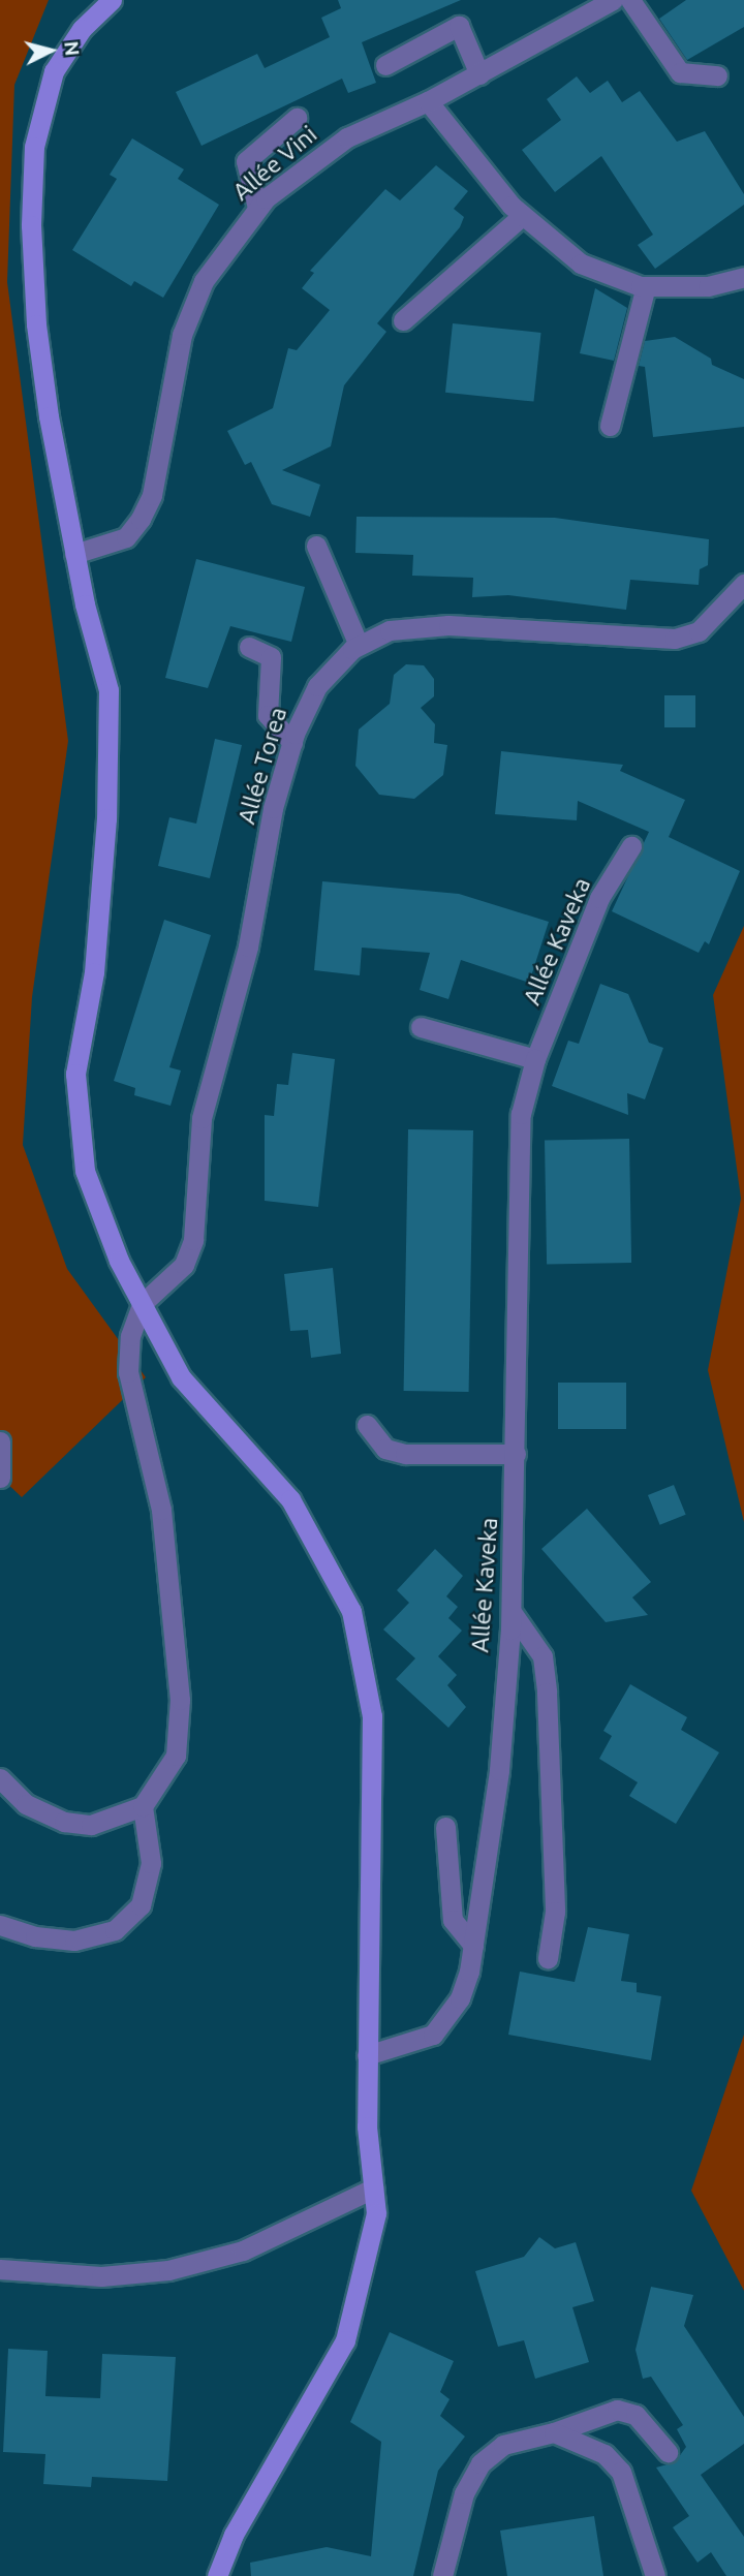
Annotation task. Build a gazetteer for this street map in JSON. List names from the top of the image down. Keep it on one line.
{"streets":{"street":["Allée Vini","Allée Torea","Allée Kaveka"]},"north":"right"}
